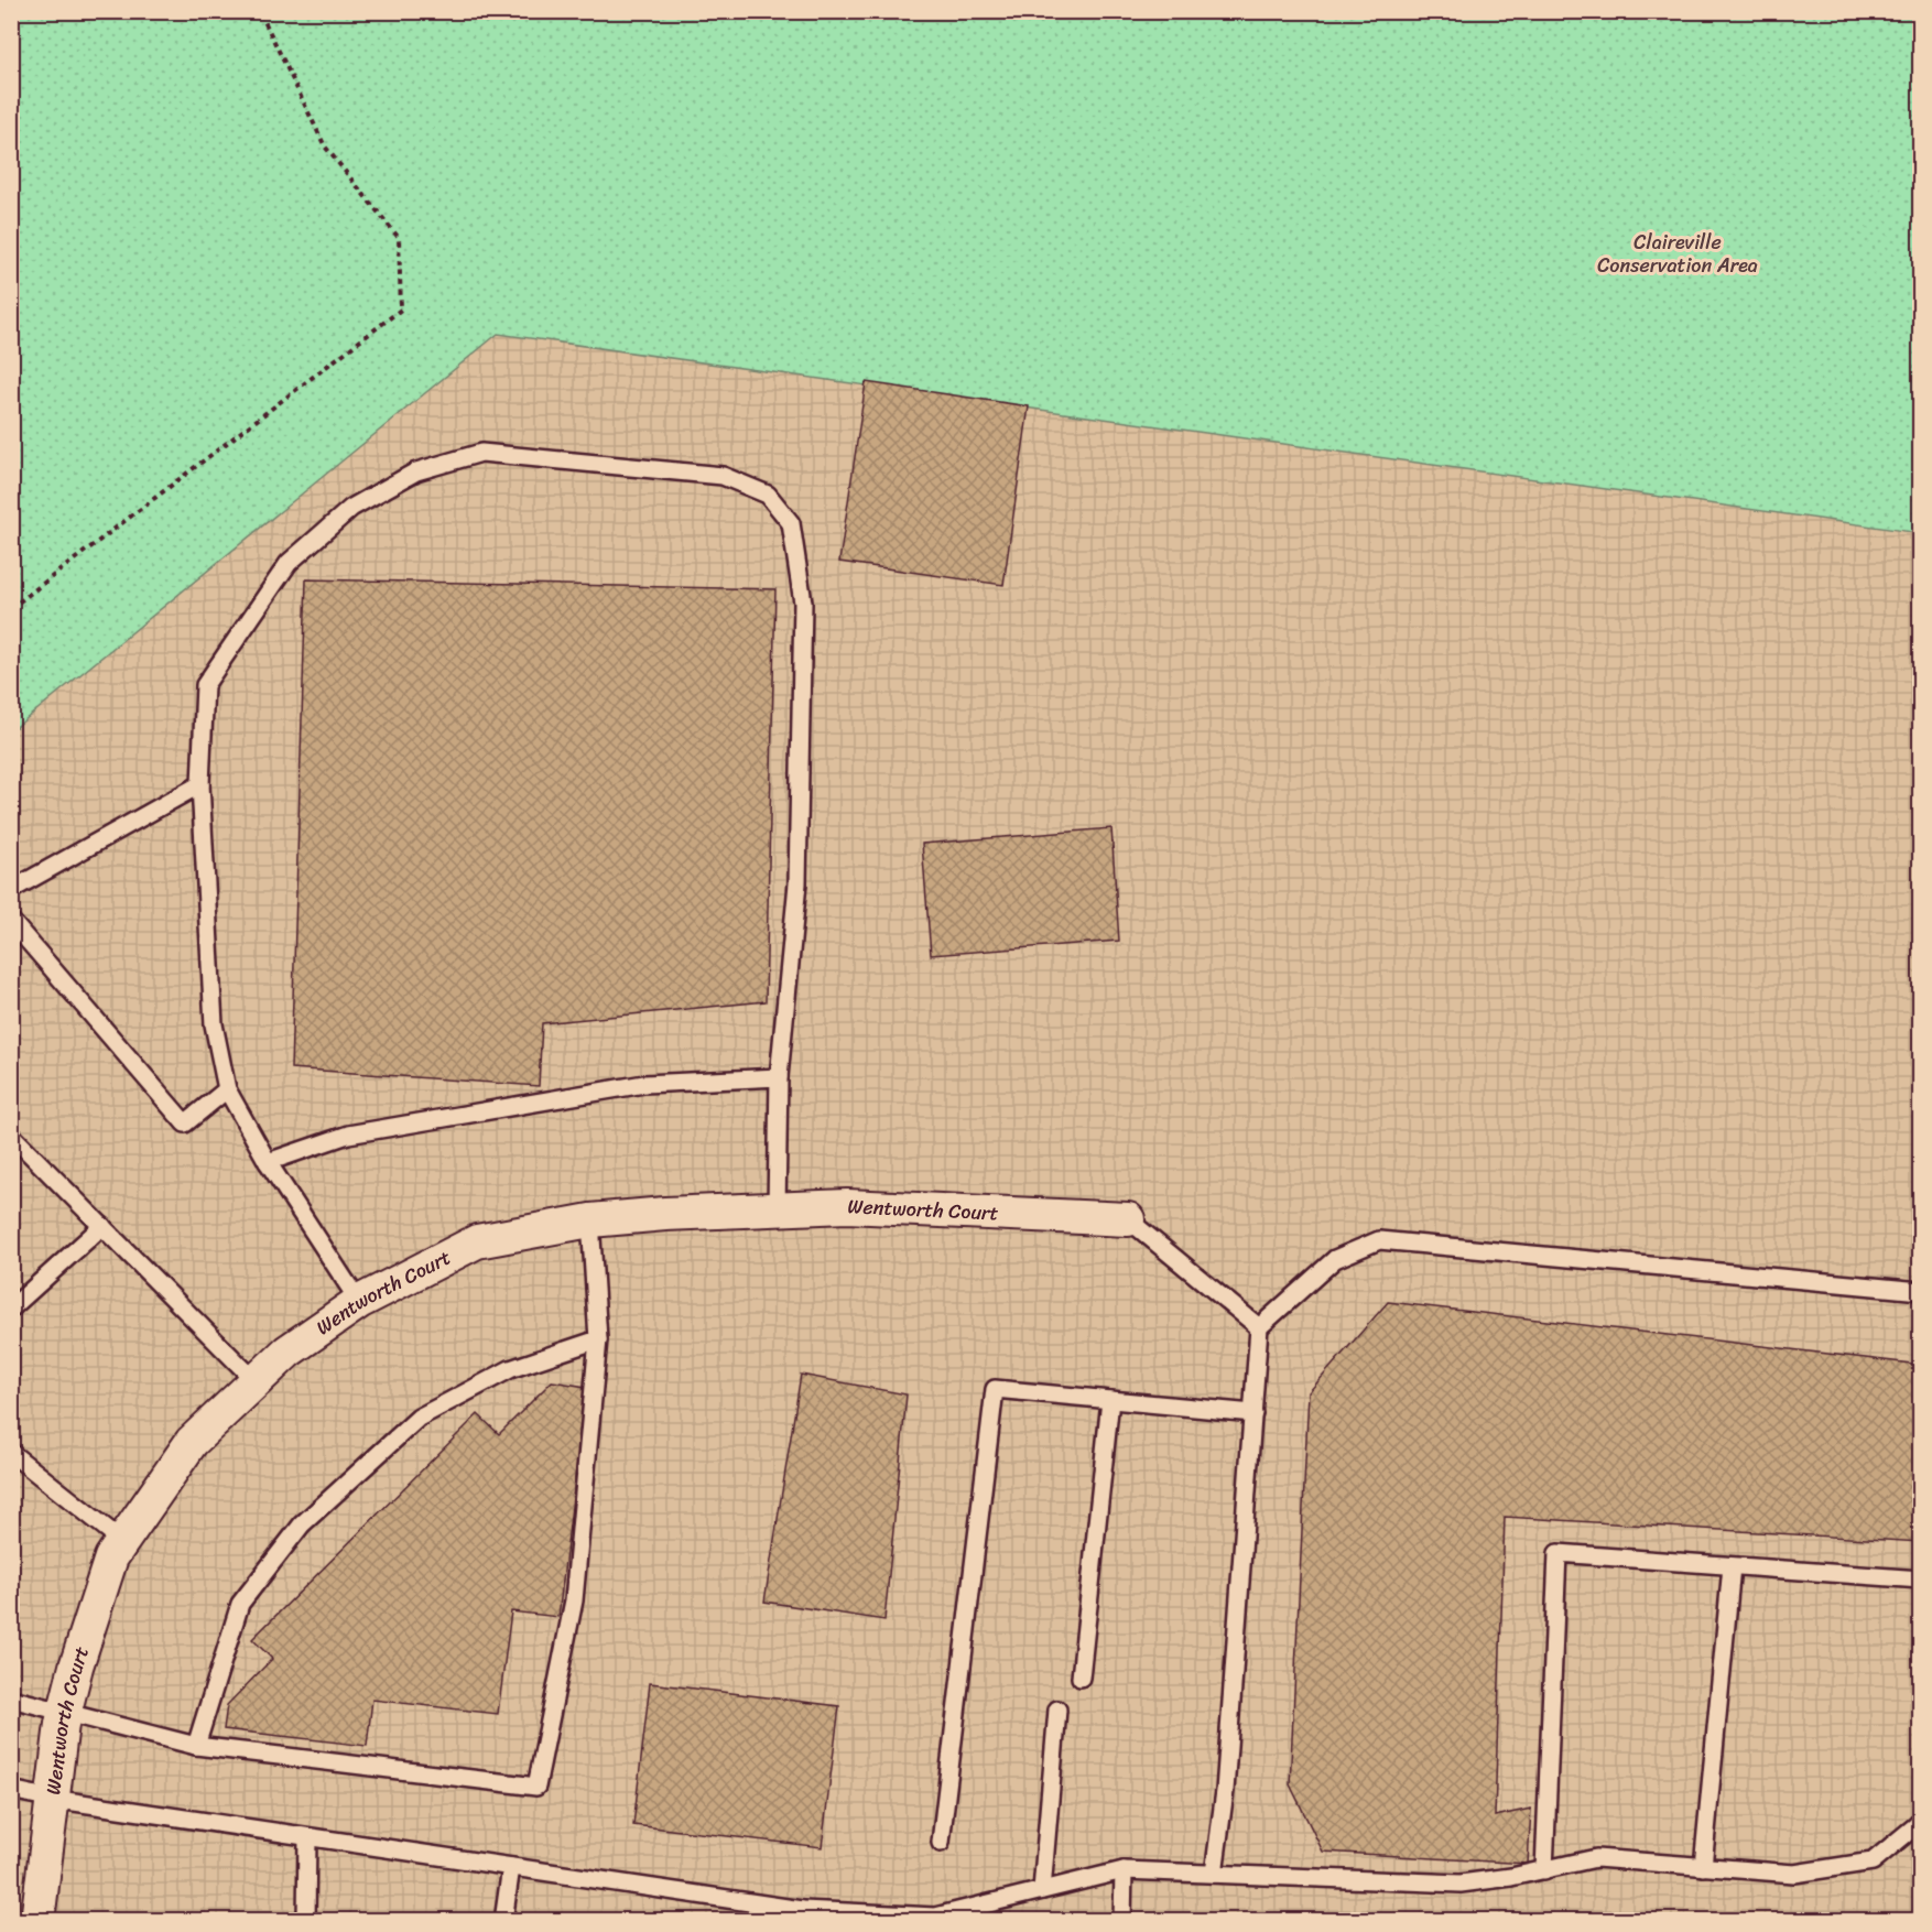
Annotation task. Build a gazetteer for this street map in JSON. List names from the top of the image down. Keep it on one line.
{"streets":{"street":["Wentworth Court"]},"parks":["Claireville Conservation Area"]}
